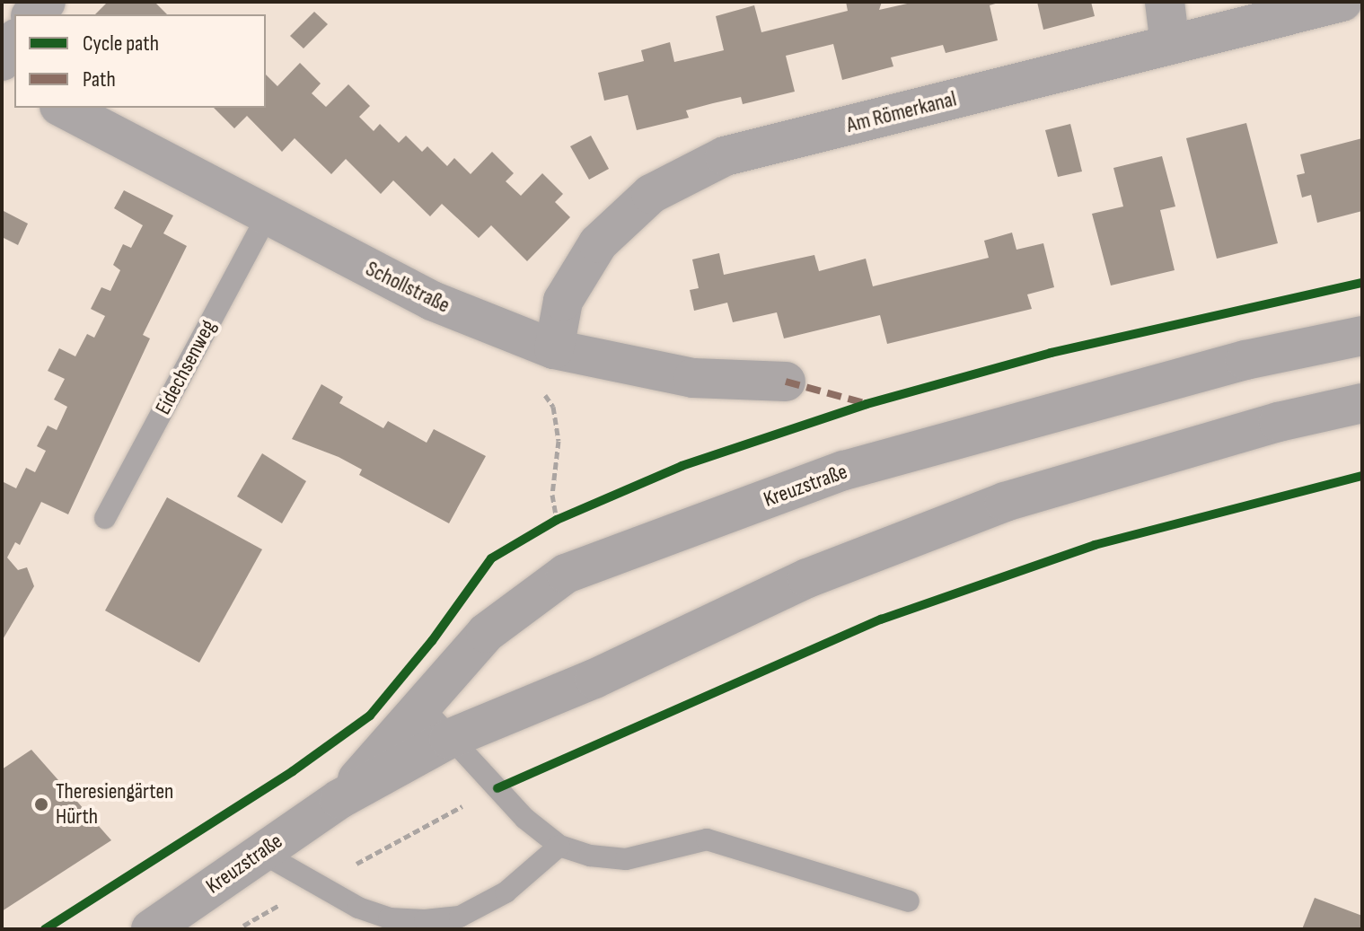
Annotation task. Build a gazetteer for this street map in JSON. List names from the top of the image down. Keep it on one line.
{"streets":{"street":["Am Römerkanal","Schollstraße","Kreuzstraße"],"lane":["Eidechsenweg"]},"crossings":[["Am Römerkanal","Schollstraße"],["Schollstraße","Eidechsenweg"]],"places":["Theresiengärten Hürth"],"legend":["Cycle path","Path"]}
